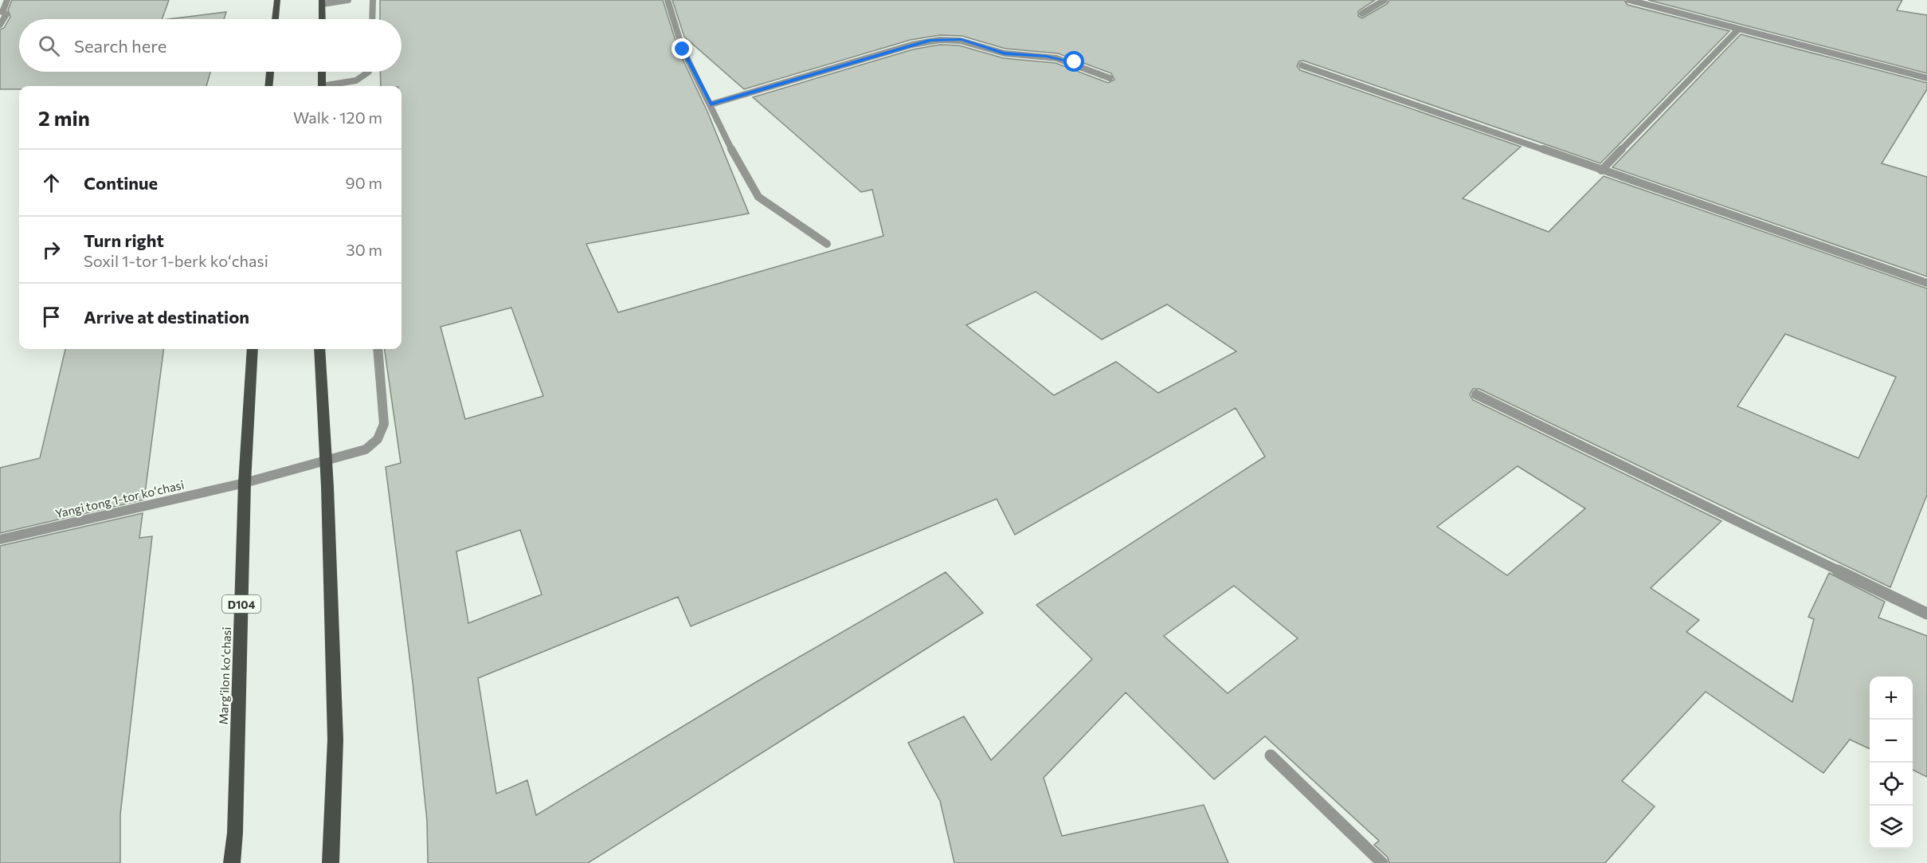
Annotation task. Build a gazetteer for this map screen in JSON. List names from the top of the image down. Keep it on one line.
{"streets":{"main road":["D104","Margʻilon koʻchasi"],"street":["Yangi tong 1-tor koʻchasi"]},"crossings":[["Yangi tong 1-tor koʻchasi","Margʻilon koʻchasi"]],"page":{"search":"Search here","heading":["2 min","Walk · 120 m"],"list":[["Continue","90 m"],["Turn right","Soxil 1-tor 1-berk koʻchasi","30 m"],"Arrive at destination"],"map_buttons":["+","−"]}}
